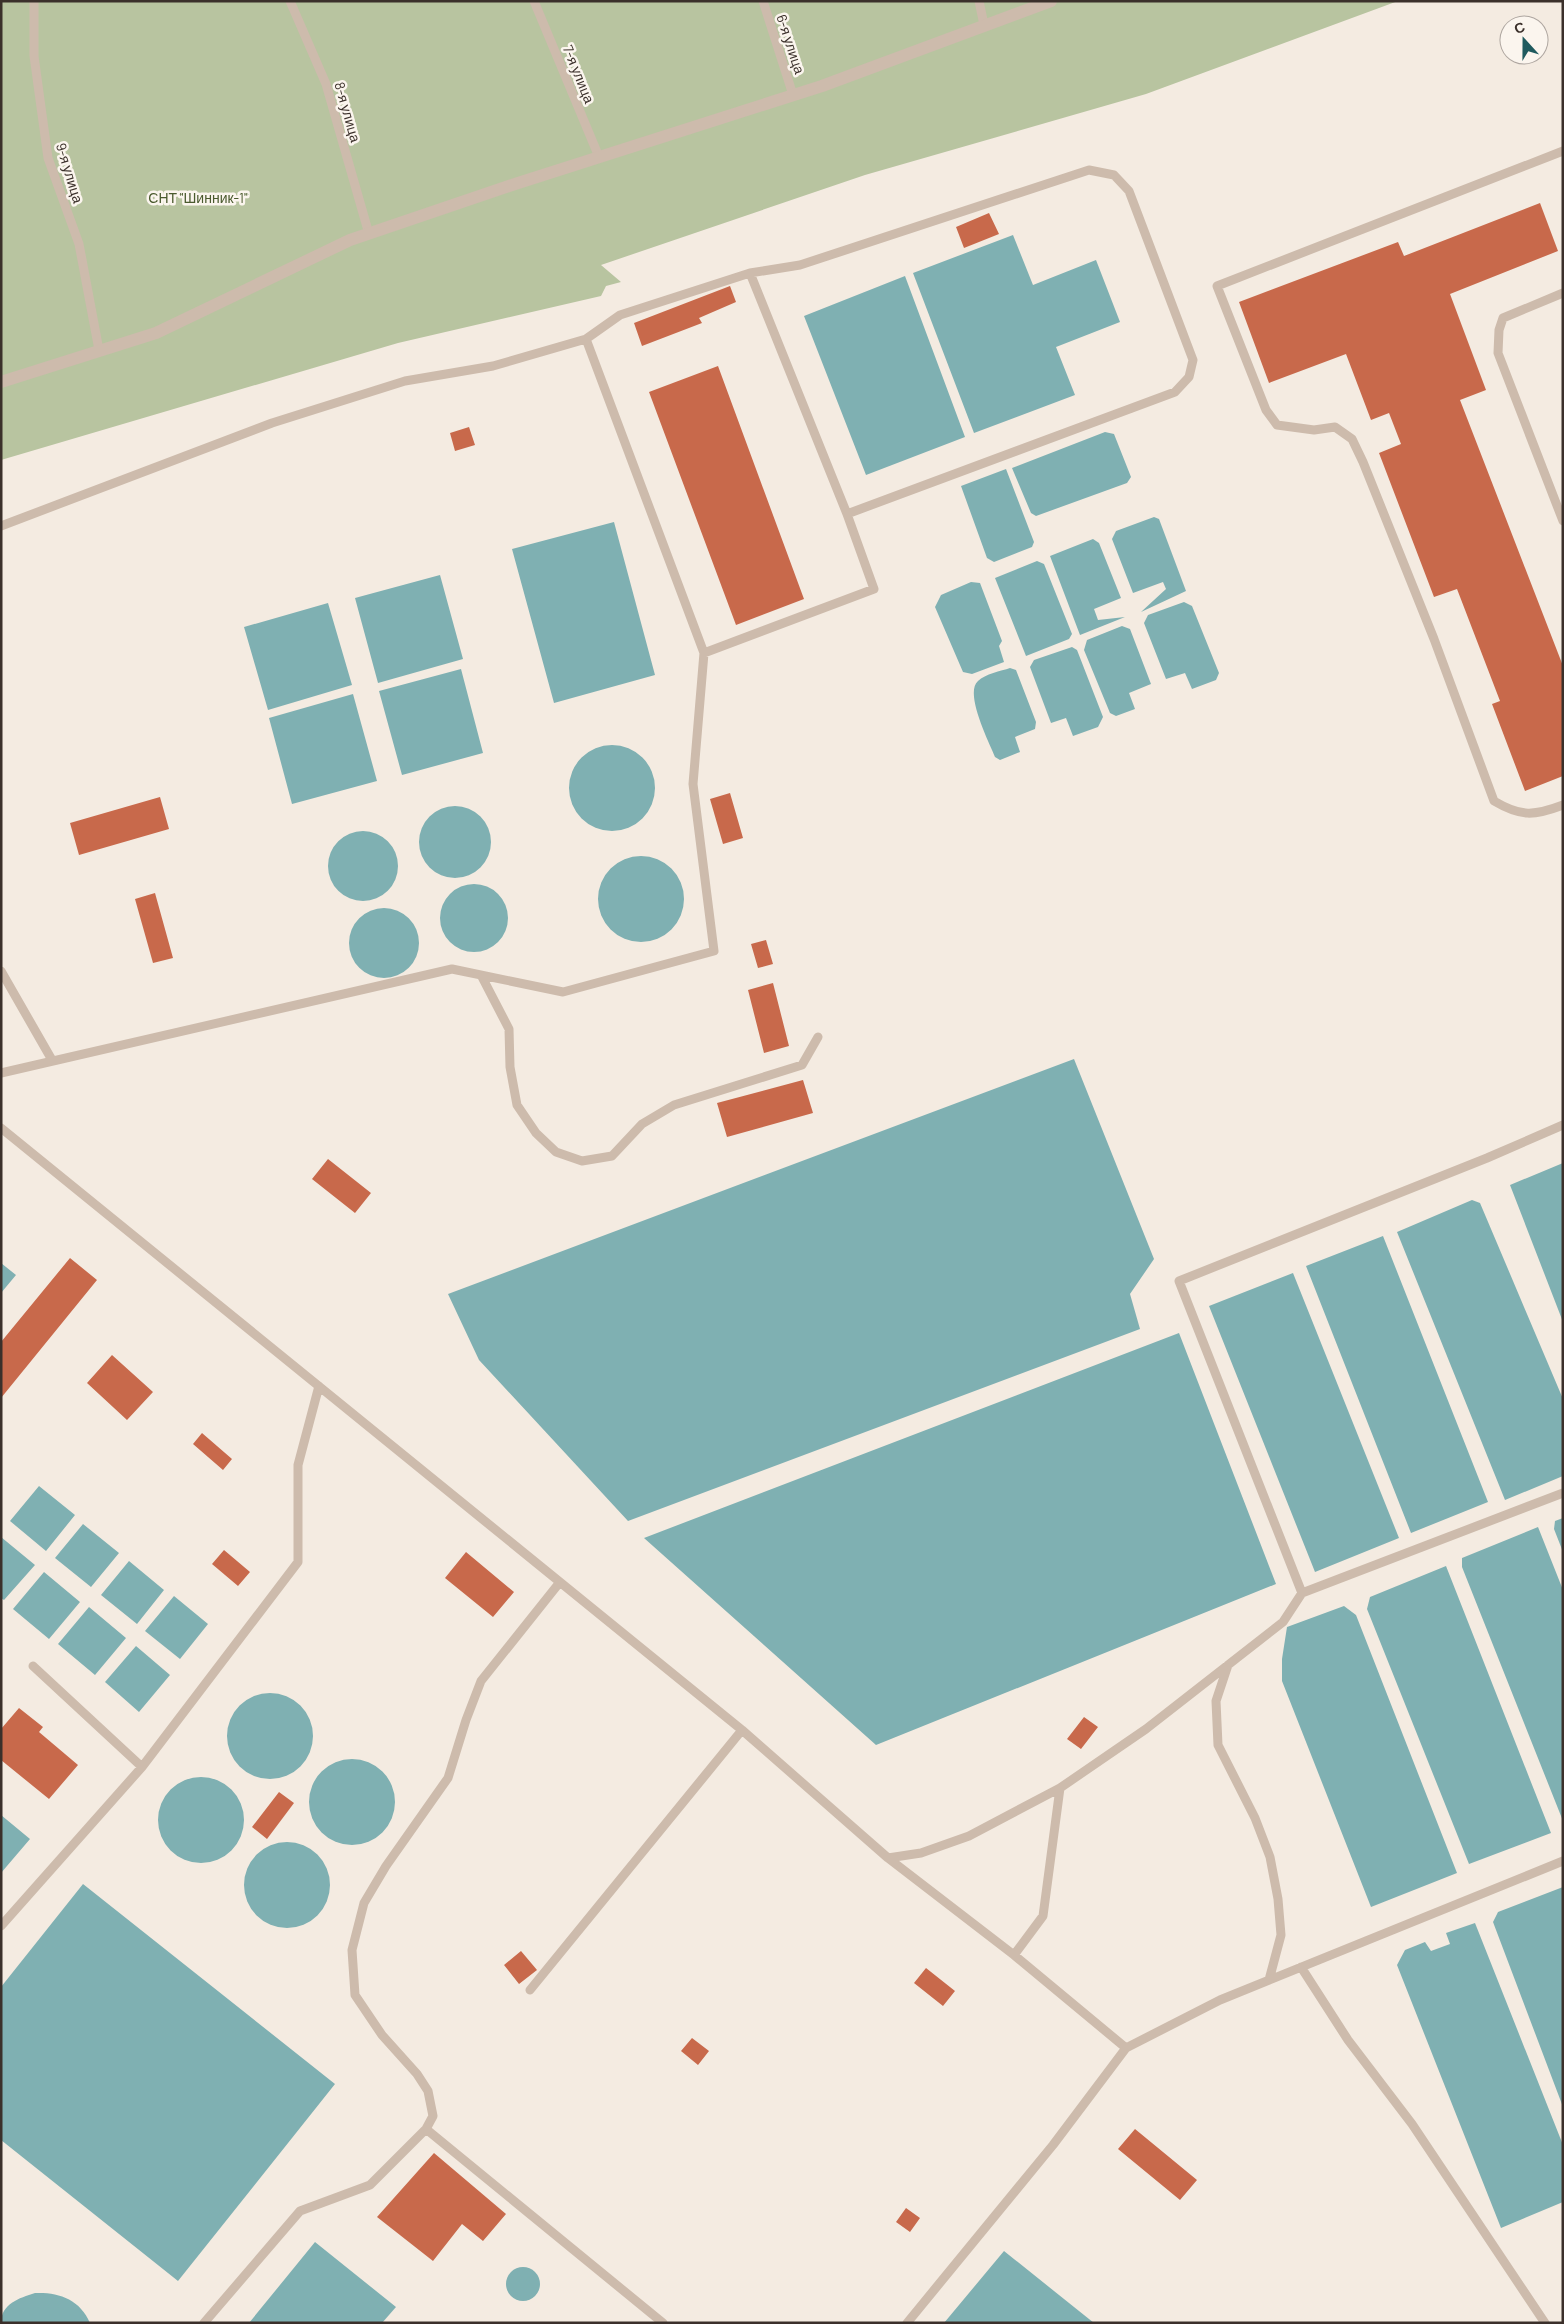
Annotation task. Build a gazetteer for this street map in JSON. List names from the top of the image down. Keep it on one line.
{"streets":{"lane":["6-я улица","7-я улица","8-я улица","9-я улица"]},"parks":["СНТ \"Шинник-1\""],"north":"top"}
